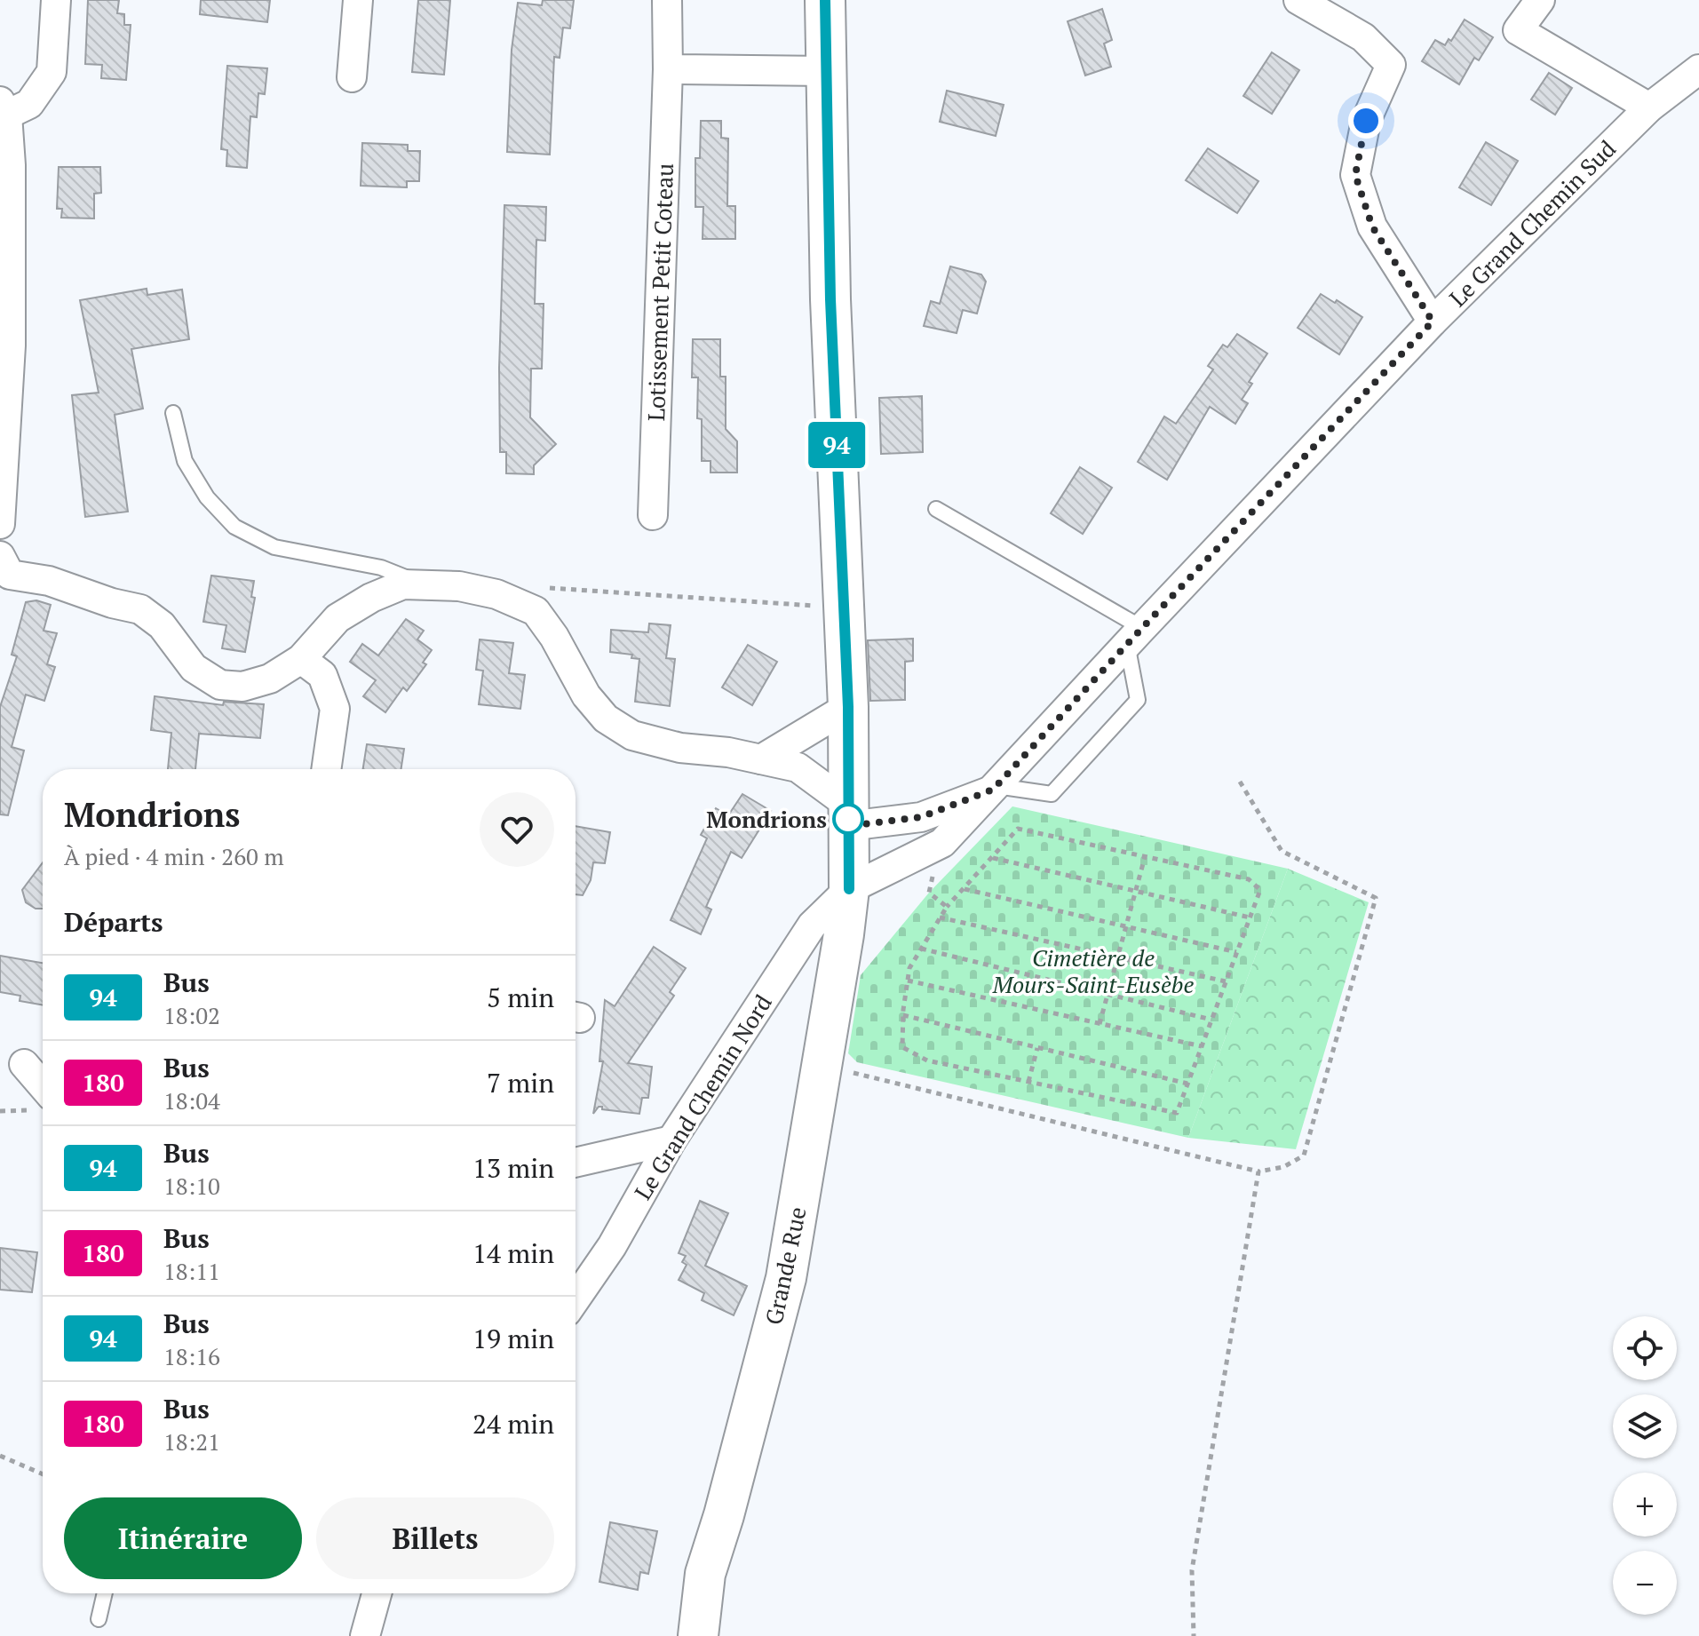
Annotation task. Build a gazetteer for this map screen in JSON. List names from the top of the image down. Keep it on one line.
{"streets":{"street":["Le Grand Chemin Sud","Lotissement Petit Coteau","Le Grand Chemin Nord","Grande Rue"]},"crossings":[["Le Grand Chemin Sud","Le Grand Chemin Nord"],["Le Grand Chemin Nord","Grande Rue"]],"parks":["Cimetière de Mours-Saint-Eusèbe"],"places":["Mondrions"],"lines":["bus line 94"],"page":{"on_map":"94","heading":[["Mondrions","À pied · 4 min · 260 m"],"Départs"],"list":[{"mark":"94","name":"Bus","note":"18:02","value":"5 min"},{"mark":"180","name":"Bus","note":"18:04","value":"7 min"},{"mark":"94","name":"Bus","note":"18:10","value":"13 min"},{"mark":"180","name":"Bus","note":"18:11","value":"14 min"},{"mark":"94","name":"Bus","note":"18:16","value":"19 min"},{"mark":"180","name":"Bus","note":"18:21","value":"24 min"}],"map_buttons":["+","−"],"buttons":["Itinéraire","Billets"]}}
